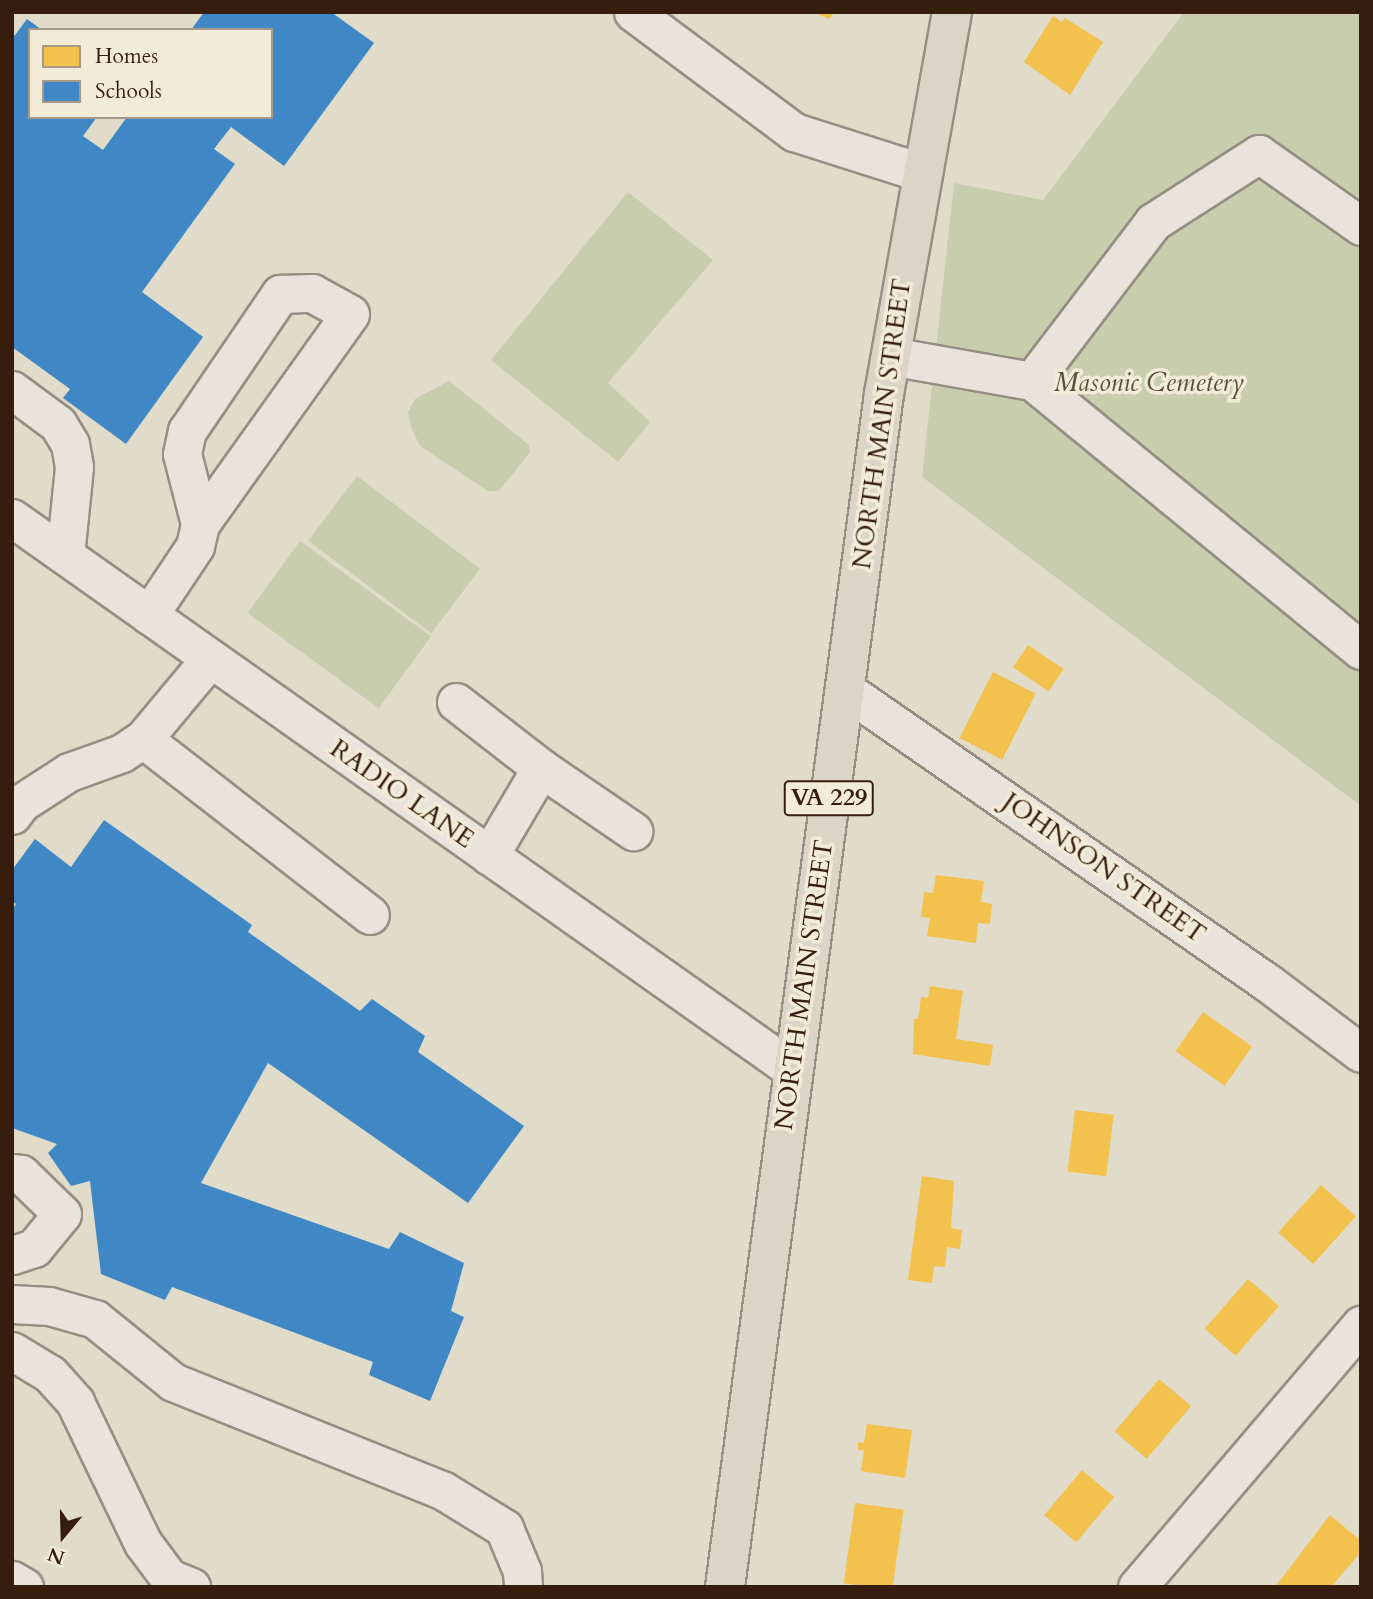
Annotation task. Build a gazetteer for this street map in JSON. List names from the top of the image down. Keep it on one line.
{"streets":{"main road":["NORTH MAIN STREET","VA 229"],"street":["RADIO LANE","JOHNSON STREET"]},"crossings":[["NORTH MAIN STREET","RADIO LANE"],["NORTH MAIN STREET","JOHNSON STREET"]],"parks":["Masonic Cemetery"],"legend":["Homes","Schools"],"north":"bottom"}
